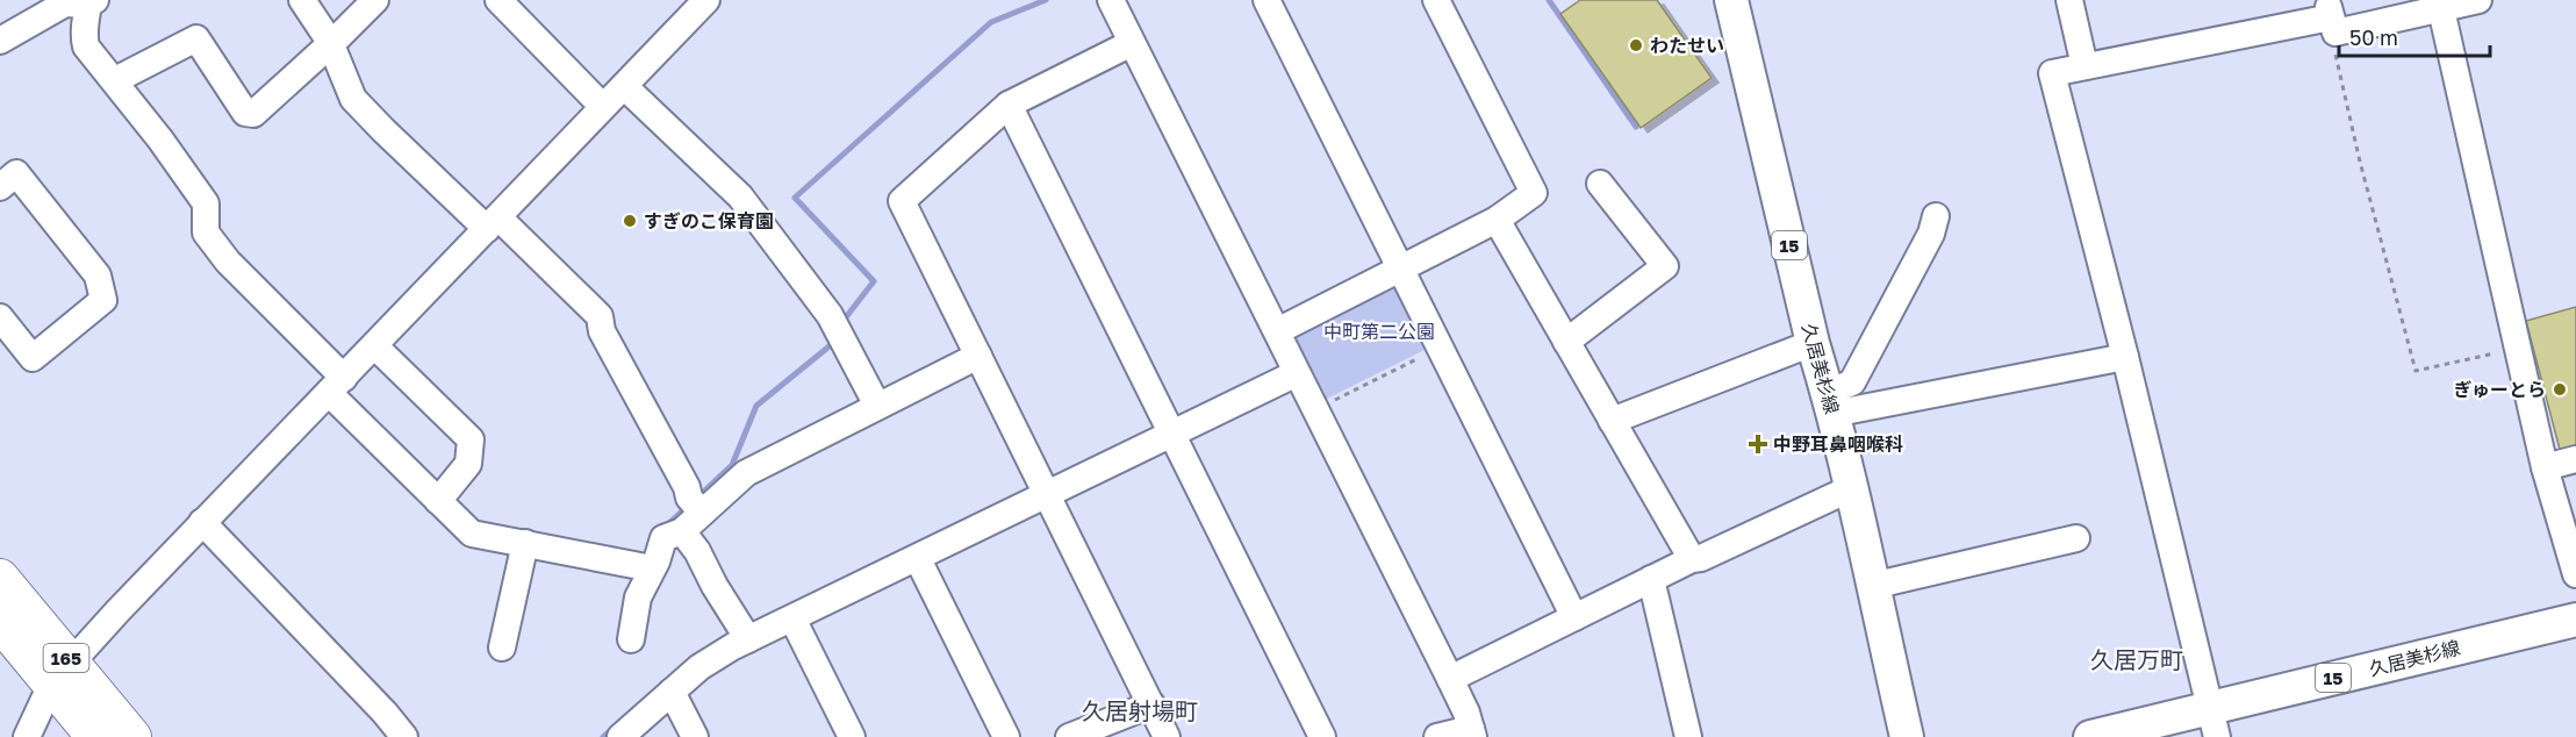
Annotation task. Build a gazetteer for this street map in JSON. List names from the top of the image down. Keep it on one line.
{"streets":{"highway":["165"],"main road":["15","久居美杉線"]},"districts":["久居万町","久居射場町"],"parks":["中町第二公園"],"places":{"other":["わたせい","すぎのこ保育園","ぎゅーとら"],"health":["中野耳鼻咽喉科"]},"scale_bar":"50 m"}
